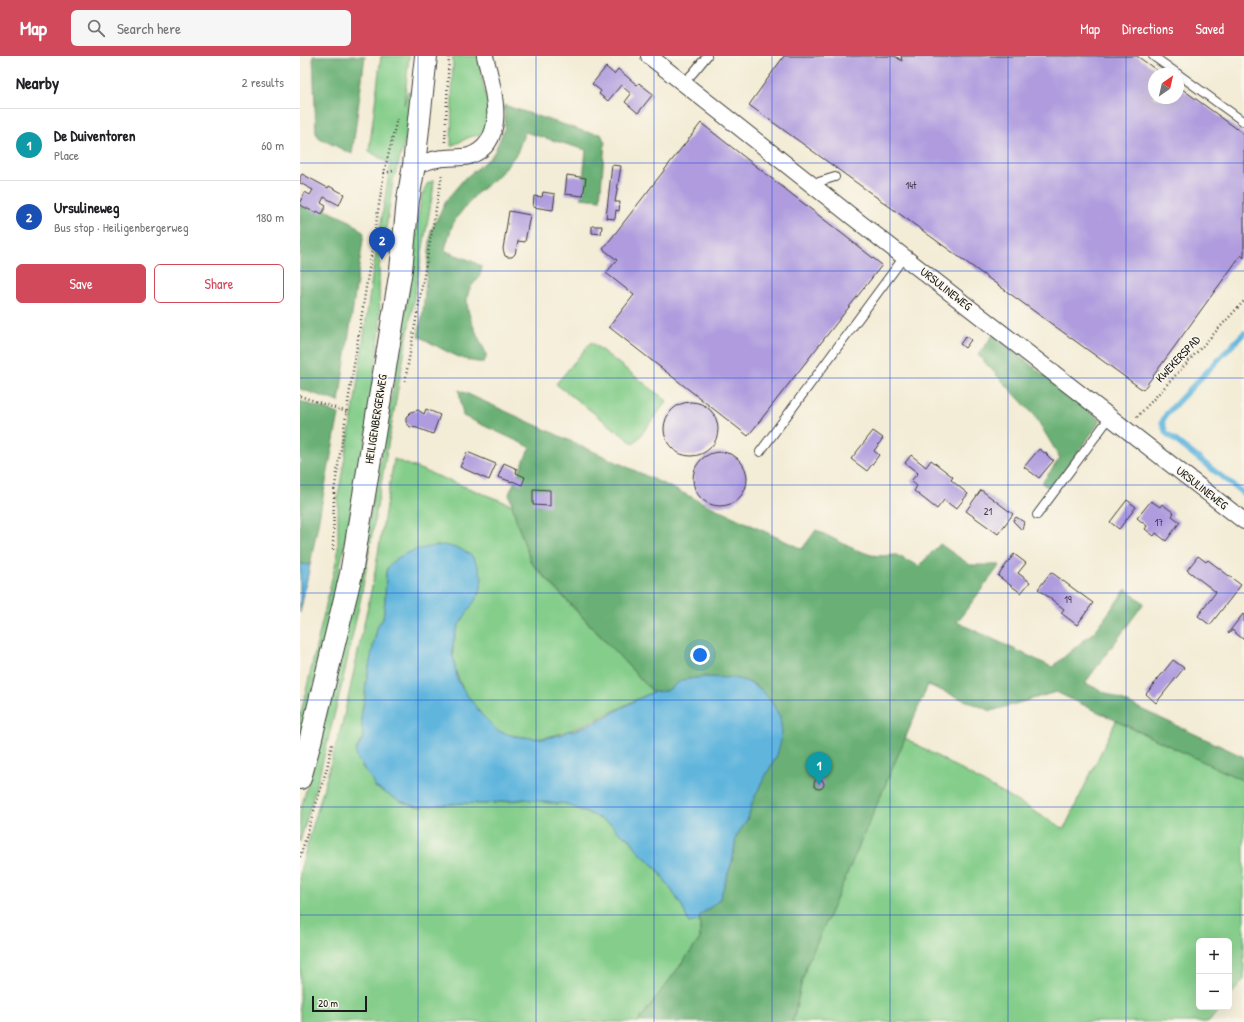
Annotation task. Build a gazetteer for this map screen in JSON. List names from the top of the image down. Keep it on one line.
{"streets":{"main road":["HEILIGENBERGERWEG"],"street":["URSULINEWEG"],"path":["KWEKERSPAD"]},"crossings":[["URSULINEWEG","KWEKERSPAD"]],"house_numbers":["14t","21","17","19"],"scale_bar":"20 m","north":"top right","page":{"header":"Map","search":"Search here","nav":["Map","Directions","Saved"],"heading":["Nearby","2 results"],"list":[{"mark":"1","name":"De Duiventoren","note":"Place","value":"60 m"},{"mark":"2","name":"Ursulineweg","note":"Bus stop · Heiligenbergerweg","value":"180 m"}],"pins":["2","1"],"buttons":["Save","Share"],"map_buttons":["+","−"],"scale":"20 m"}}
